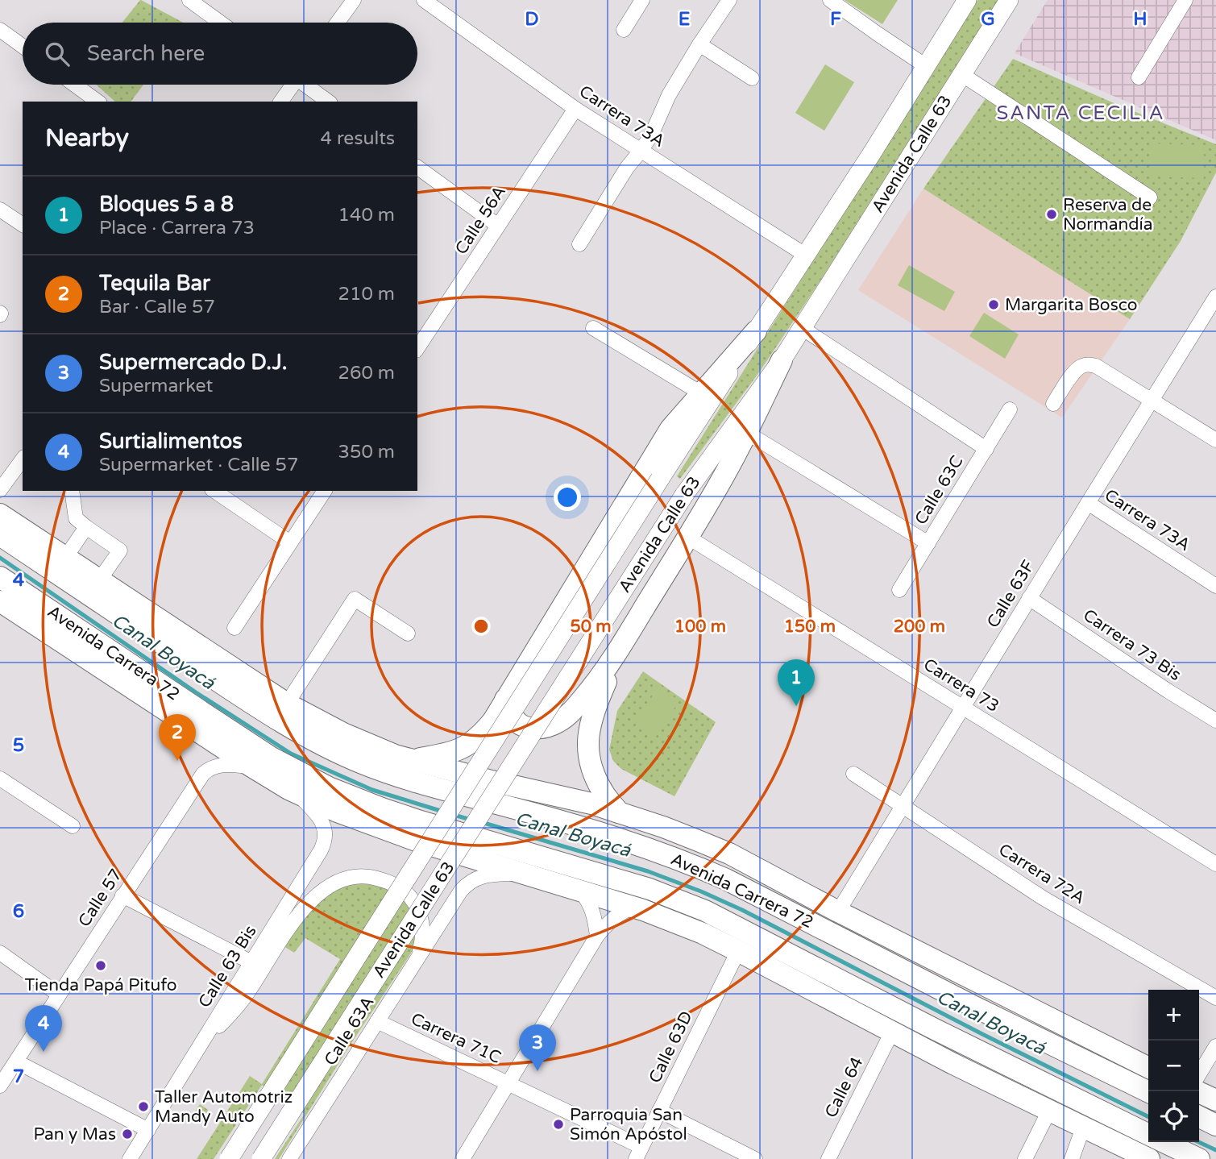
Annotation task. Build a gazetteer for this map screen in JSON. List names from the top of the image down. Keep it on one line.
{"streets":{"highway":["Avenida Carrera 72"],"main road":["Avenida Calle 63"],"street":["Carrera 73A","Calle 56A","Calle 63C","Calle 63F","Carrera 73 Bis","Carrera 73","Carrera 72A","Calle 57","Calle 63 Bis","Calle 63A","Carrera 71C","Calle 63D","Calle 64"]},"crossings":[["Carrera 73A","Avenida Calle 63"],["Carrera 73A","Calle 56A"],["Carrera 73A","Calle 63F"],["Calle 63F","Carrera 73 Bis"],["Calle 63F","Avenida Carrera 72"],["Calle 63F","Carrera 73"],["Calle 63F","Carrera 72A"],["Avenida Carrera 72","Calle 57"],["Avenida Carrera 72","Calle 63 Bis"],["Avenida Carrera 72","Calle 63A"],["Avenida Carrera 72","Calle 63D"],["Avenida Carrera 72","Calle 64"],["Calle 63A","Carrera 71C"],["Carrera 71C","Calle 63D"]],"districts":["SANTA CECILIA"],"water":["Canal Boyacá"],"places":["Reserva de Normandía","Margarita Bosco","Tienda Papá Pitufo","Taller Automotriz Mandy Auto","Parroquia San Simón Apóstol","Pan y Mas"],"page":{"search":"Search here","heading":["Nearby","4 results"],"list":[{"mark":"1","name":"Bloques 5 a 8","note":"Place · Carrera 73","value":"140 m"},{"mark":"2","name":"Tequila Bar","note":"Bar · Calle 57","value":"210 m"},{"mark":"3","name":"Supermercado D.J.","note":"Supermarket","value":"260 m"},{"mark":"4","name":"Surtialimentos","note":"Supermarket · Calle 57","value":"350 m"}],"pins":["1","2","4","3"],"map_buttons":["+","−"]},"grid":{"columns":["D","E","F","G","H"],"rows":["4","5","6","7"]},"rings":["50 m","100 m","150 m","200 m"]}
